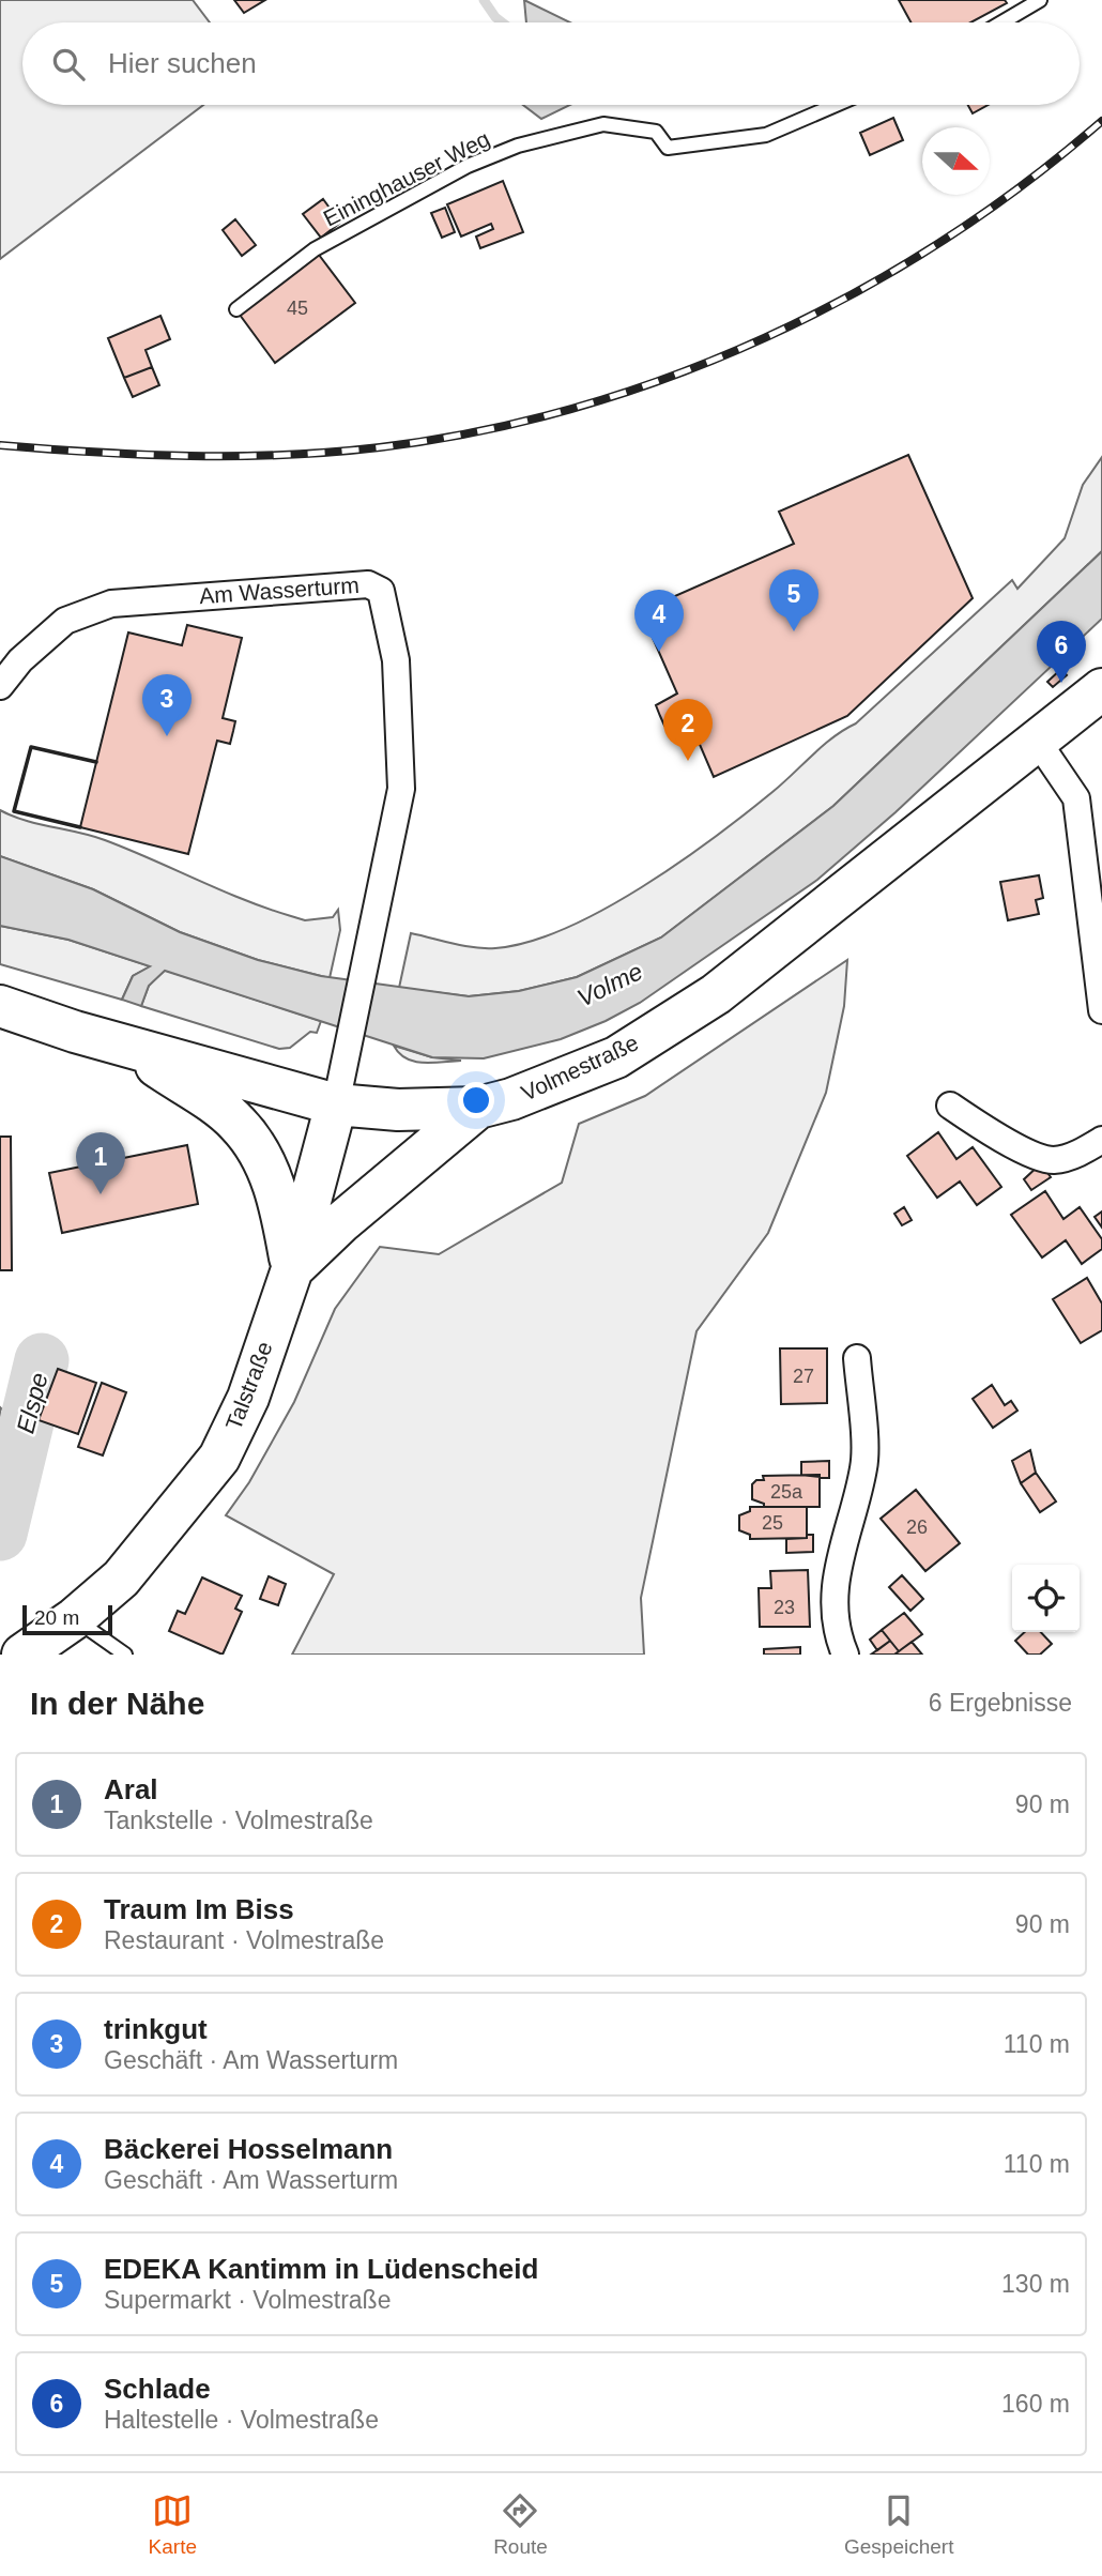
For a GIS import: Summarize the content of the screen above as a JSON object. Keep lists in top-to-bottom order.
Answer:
{
  "streets": {
    "main road": ["Volmestraße", "Talstraße"],
    "street": ["Am Wasserturm"],
    "lane": ["Eininghauser Weg"]
  },
  "crossings": [
    ["Am Wasserturm", "Volmestraße"],
    ["Am Wasserturm", "Talstraße"],
    ["Volmestraße", "Talstraße"]
  ],
  "water": ["Volme", "Elspe"],
  "house_numbers": [
    "45",
    "27",
    "25a",
    "25",
    "26",
    "23"
  ],
  "scale_bar": "20 m",
  "north": "right",
  "page": {
    "search": "Hier suchen",
    "pins": [
      "5",
      "4",
      "6",
      "3",
      "2",
      "1"
    ],
    "scale": "20 m",
    "heading": ["In der Nähe", "6 Ergebnisse"],
    "list": [
      {
        "mark": "1",
        "name": "Aral",
        "note": "Tankstelle · Volmestraße",
        "value": "90 m"
      },
      {
        "mark": "2",
        "name": "Traum Im Biss",
        "note": "Restaurant · Volmestraße",
        "value": "90 m"
      },
      {
        "mark": "3",
        "name": "trinkgut",
        "note": "Geschäft · Am Wasserturm",
        "value": "110 m"
      },
      {
        "mark": "4",
        "name": "Bäckerei Hosselmann",
        "note": "Geschäft · Am Wasserturm",
        "value": "110 m"
      },
      {
        "mark": "5",
        "name": "EDEKA Kantimm in Lüdenscheid",
        "note": "Supermarkt · Volmestraße",
        "value": "130 m"
      },
      {
        "mark": "6",
        "name": "Schlade",
        "note": "Haltestelle · Volmestraße",
        "value": "160 m"
      }
    ],
    "nav": ["Karte", "Route", "Gespeichert"]
  }
}
